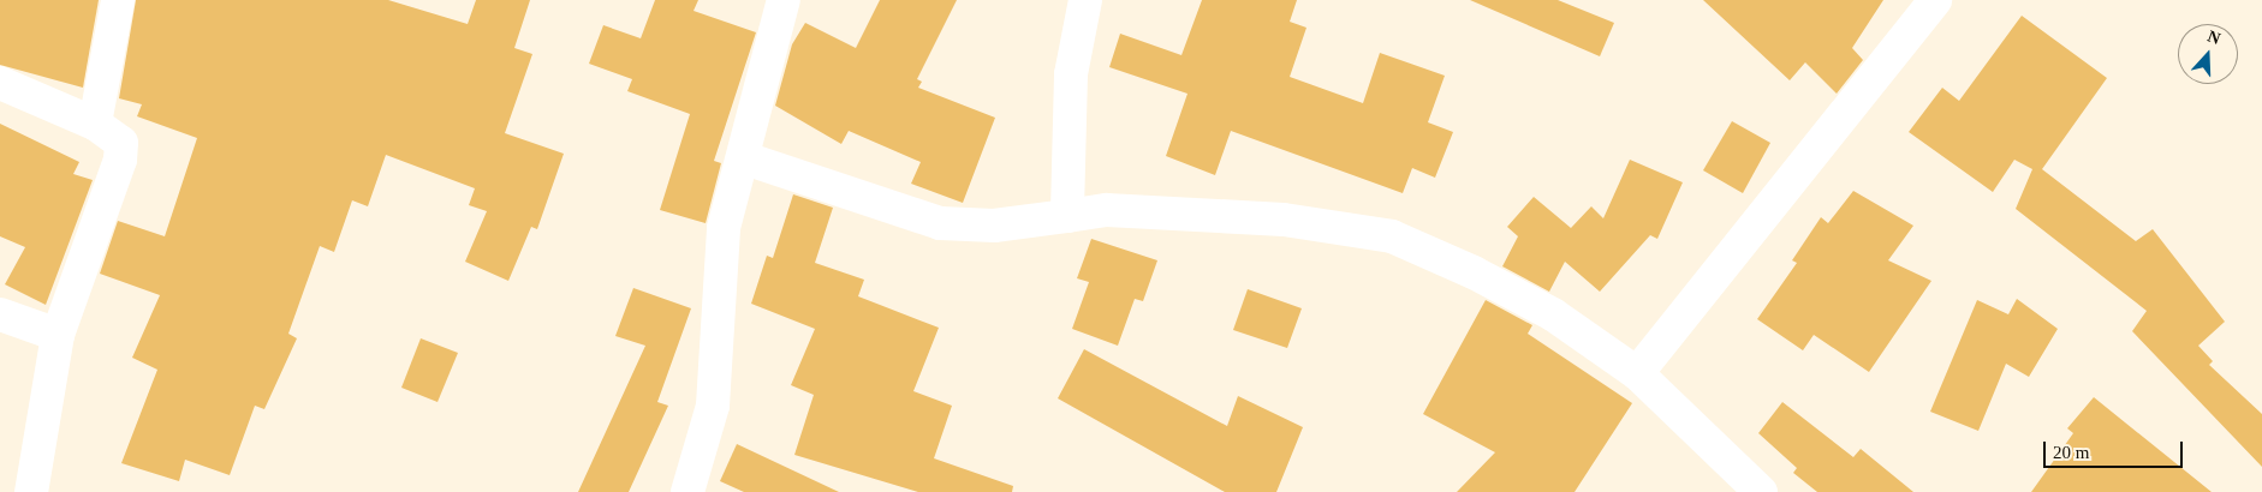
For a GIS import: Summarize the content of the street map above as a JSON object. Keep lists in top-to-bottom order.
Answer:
{
  "scale_bar": "20 m",
  "north": "top"
}
